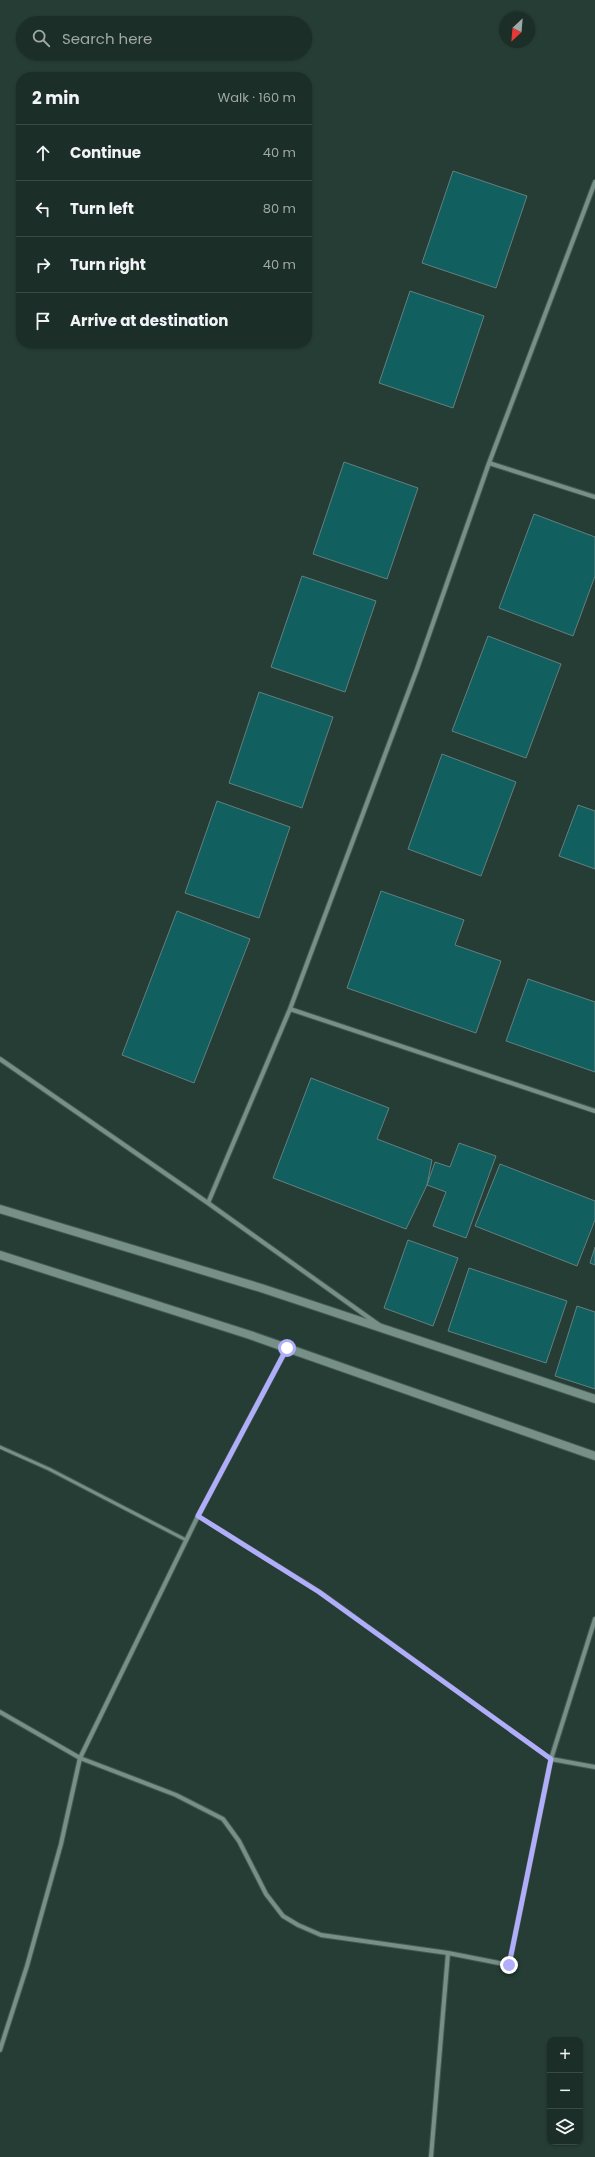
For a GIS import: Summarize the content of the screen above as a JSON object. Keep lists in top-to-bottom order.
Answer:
{
  "north": "bottom left",
  "page": {
    "search": "Search here",
    "heading": ["2 min", "Walk · 160 m"],
    "list": [
      ["Continue", "40 m"],
      ["Turn left", "80 m"],
      ["Turn right", "40 m"],
      "Arrive at destination"
    ],
    "map_buttons": ["+", "−"]
  }
}
